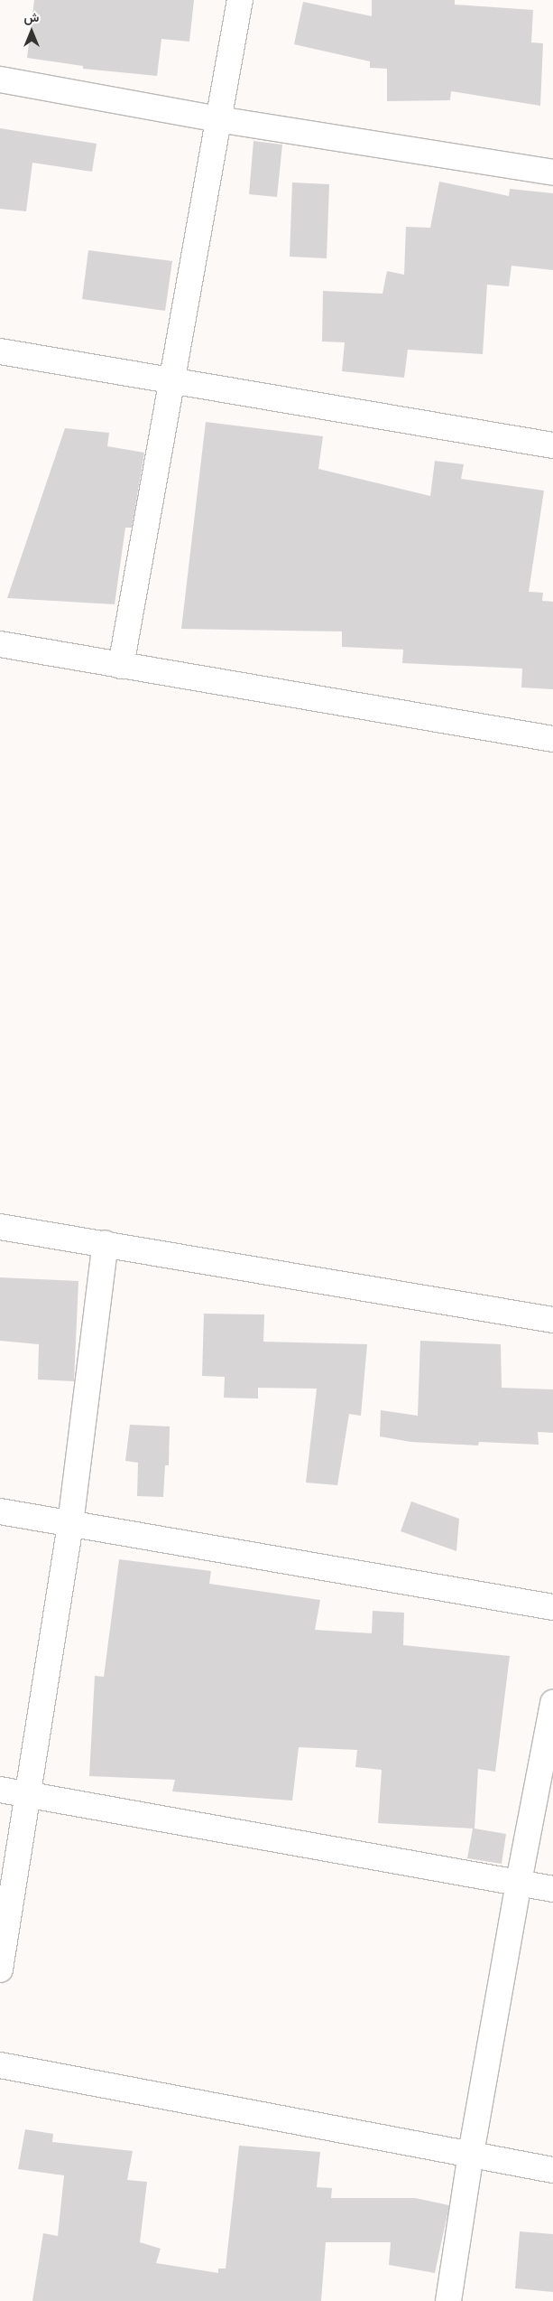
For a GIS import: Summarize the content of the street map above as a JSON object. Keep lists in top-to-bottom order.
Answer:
{
  "north": "top"
}
